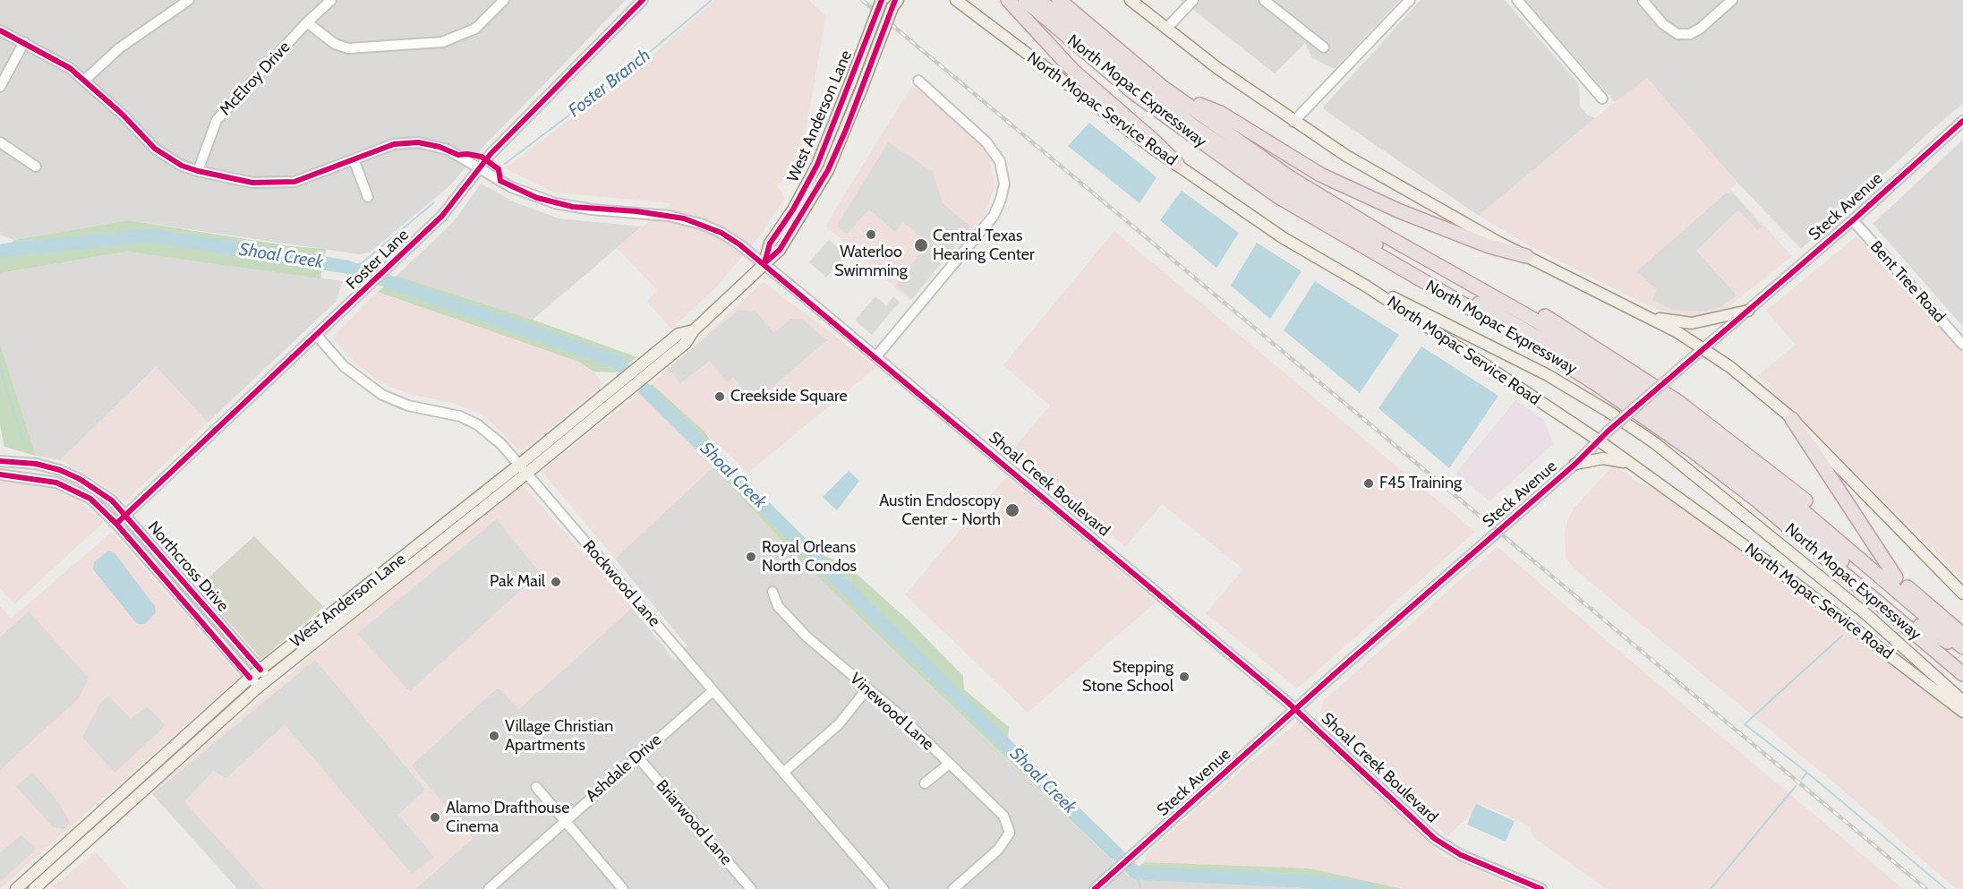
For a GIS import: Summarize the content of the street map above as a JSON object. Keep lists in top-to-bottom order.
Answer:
{
  "streets": {
    "highway": ["North Mopac Expressway"],
    "main road": ["North Mopac Service Road", "West Anderson Lane"],
    "street": [
      "McElroy Drive",
      "Steck Avenue",
      "Foster Lane",
      "Bent Tree Road",
      "Shoal Creek Boulevard",
      "Northcross Drive",
      "Rockwood Lane",
      "Vinewood Lane",
      "Ashdale Drive",
      "Briarwood Lane"
    ]
  },
  "crossings": [
    ["McElroy Drive", "Shoal Creek Boulevard"],
    ["North Mopac Service Road", "Steck Avenue"],
    ["West Anderson Lane", "Shoal Creek Boulevard"],
    ["West Anderson Lane", "Northcross Drive"],
    ["West Anderson Lane", "Rockwood Lane"],
    ["Steck Avenue", "Bent Tree Road"],
    ["Steck Avenue", "Shoal Creek Boulevard"],
    ["Foster Lane", "Shoal Creek Boulevard"],
    ["Foster Lane", "Northcross Drive"],
    ["Foster Lane", "Rockwood Lane"],
    ["Rockwood Lane", "Ashdale Drive"],
    ["Ashdale Drive", "Briarwood Lane"]
  ],
  "water": ["Foster Branch", "Shoal Creek"],
  "places": [
    "Waterloo Swimming",
    "Central Texas Hearing Center",
    "Creekside Square",
    "F45 Training",
    "Austin Endoscopy Center - North",
    "Royal Orleans North Condos",
    "Pak Mail",
    "Stepping Stone School",
    "Village Christian Apartments",
    "Alamo Drafthouse Cinema"
  ]
}
